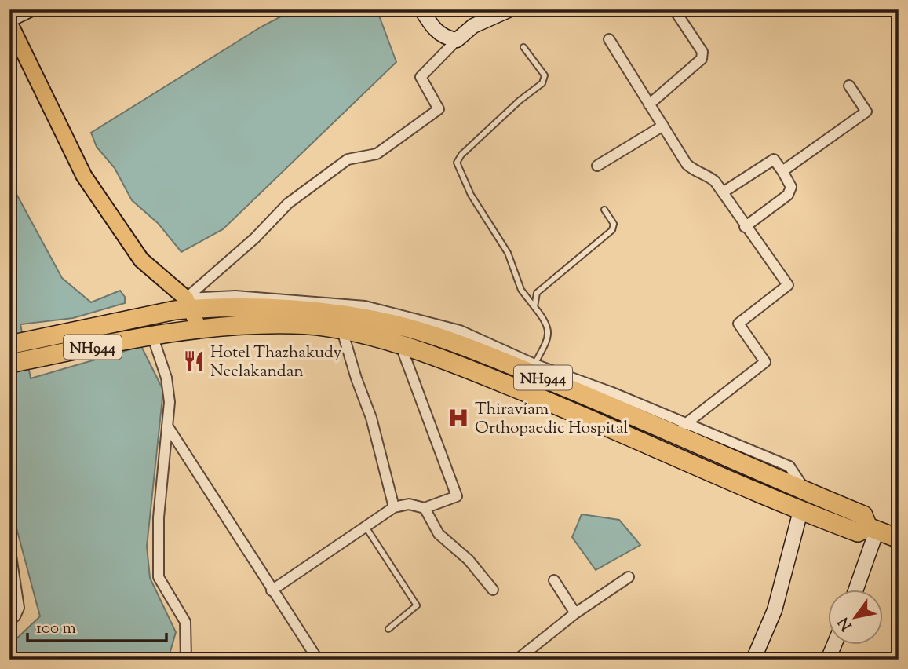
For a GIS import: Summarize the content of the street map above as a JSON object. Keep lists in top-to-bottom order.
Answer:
{
  "streets": {
    "highway": ["NH944"]
  },
  "places": {
    "restaurant": ["Hotel Thazhakudy Neelakandan"],
    "hospital": ["Thiraviam Orthopaedic Hospital"]
  },
  "scale_bar": "100 m",
  "north": "bottom left"
}
